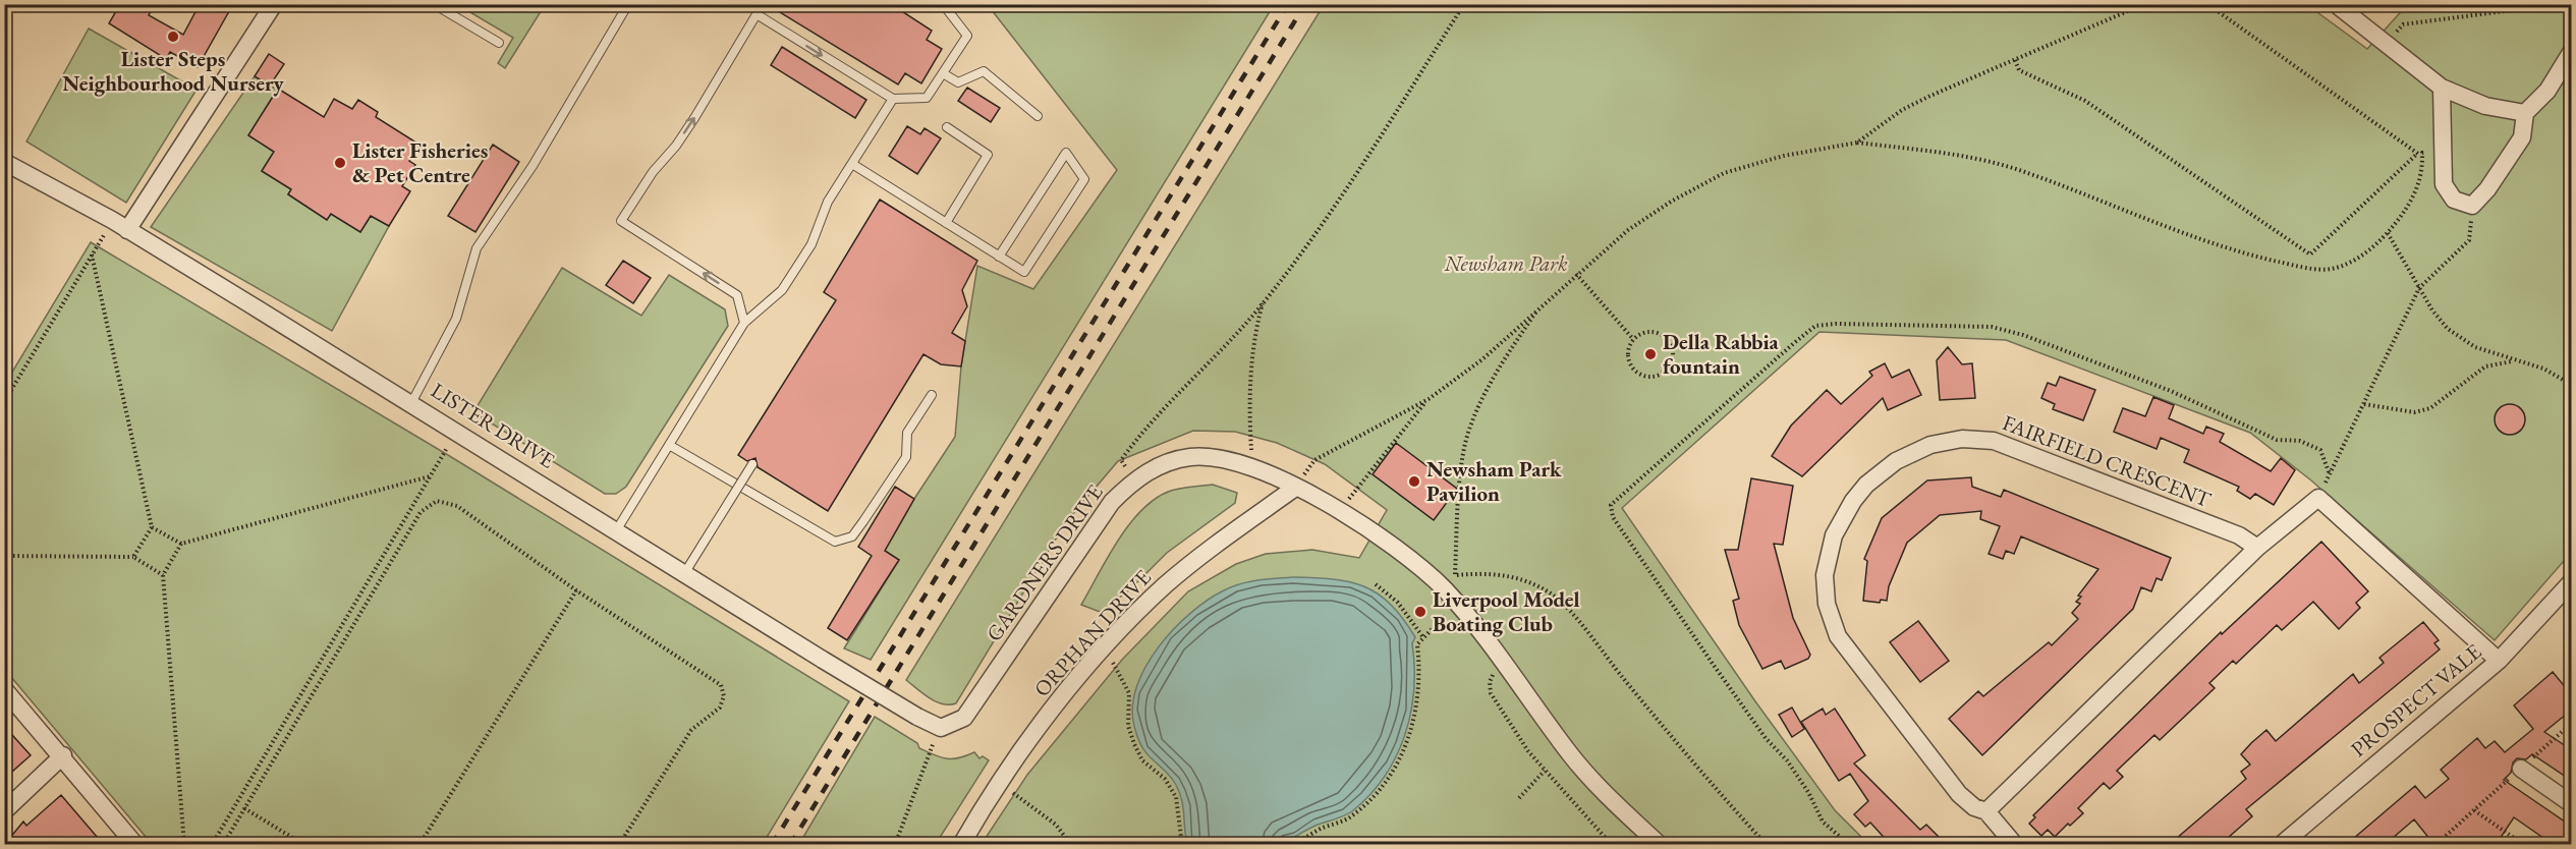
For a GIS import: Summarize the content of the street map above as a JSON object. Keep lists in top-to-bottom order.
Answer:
{
  "streets": {
    "street": [
      "LISTER DRIVE",
      "FAIRFIELD CRESCENT",
      "GARDNERS DRIVE",
      "ORPHAN DRIVE",
      "PROSPECT VALE"
    ]
  },
  "crossings": [
    ["LISTER DRIVE", "GARDNERS DRIVE"],
    ["GARDNERS DRIVE", "ORPHAN DRIVE"]
  ],
  "parks": ["Newsham Park"],
  "places": [
    "Lister Steps Neighbourhood Nursery",
    "Lister Fisheries & Pet Centre",
    "Della Rabbia fountain",
    "Newsham Park Pavilion",
    "Liverpool Model Boating Club"
  ]
}
